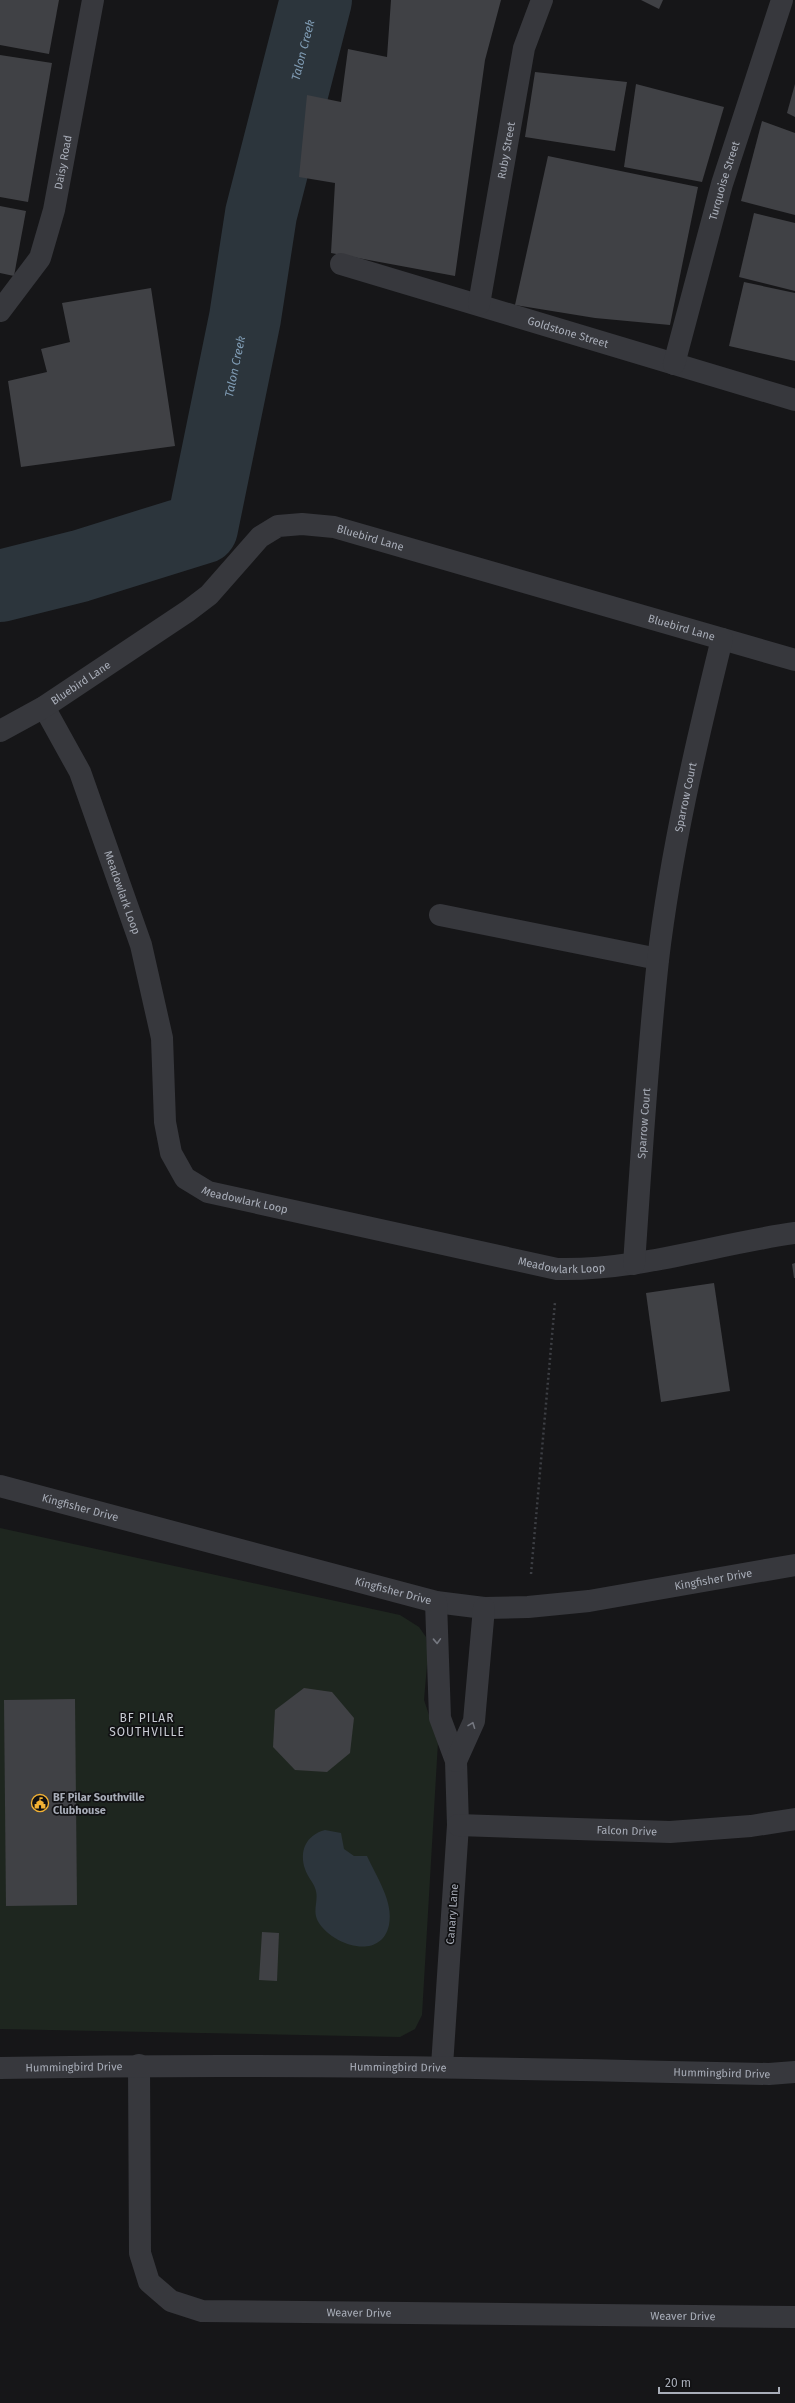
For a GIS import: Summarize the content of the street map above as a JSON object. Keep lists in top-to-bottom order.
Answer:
{
  "streets": {
    "street": [
      "Ruby Street",
      "Daisy Road",
      "Turquoise Street",
      "Goldstone Street",
      "Bluebird Lane",
      "Sparrow Court",
      "Meadowlark Loop",
      "Kingfisher Drive",
      "Falcon Drive",
      "Canary Lane",
      "Hummingbird Drive",
      "Weaver Drive"
    ]
  },
  "crossings": [
    ["Ruby Street", "Goldstone Street"],
    ["Turquoise Street", "Goldstone Street"],
    ["Bluebird Lane", "Sparrow Court"],
    ["Bluebird Lane", "Meadowlark Loop"],
    ["Sparrow Court", "Meadowlark Loop"],
    ["Kingfisher Drive", "Canary Lane"],
    ["Falcon Drive", "Canary Lane"],
    ["Canary Lane", "Hummingbird Drive"],
    ["Hummingbird Drive", "Weaver Drive"]
  ],
  "districts": ["BF PILAR SOUTHVILLE"],
  "water": ["Talon Creek"],
  "places": {
    "public building": ["BF Pilar Southville Clubhouse"]
  },
  "scale_bar": "20 m"
}
